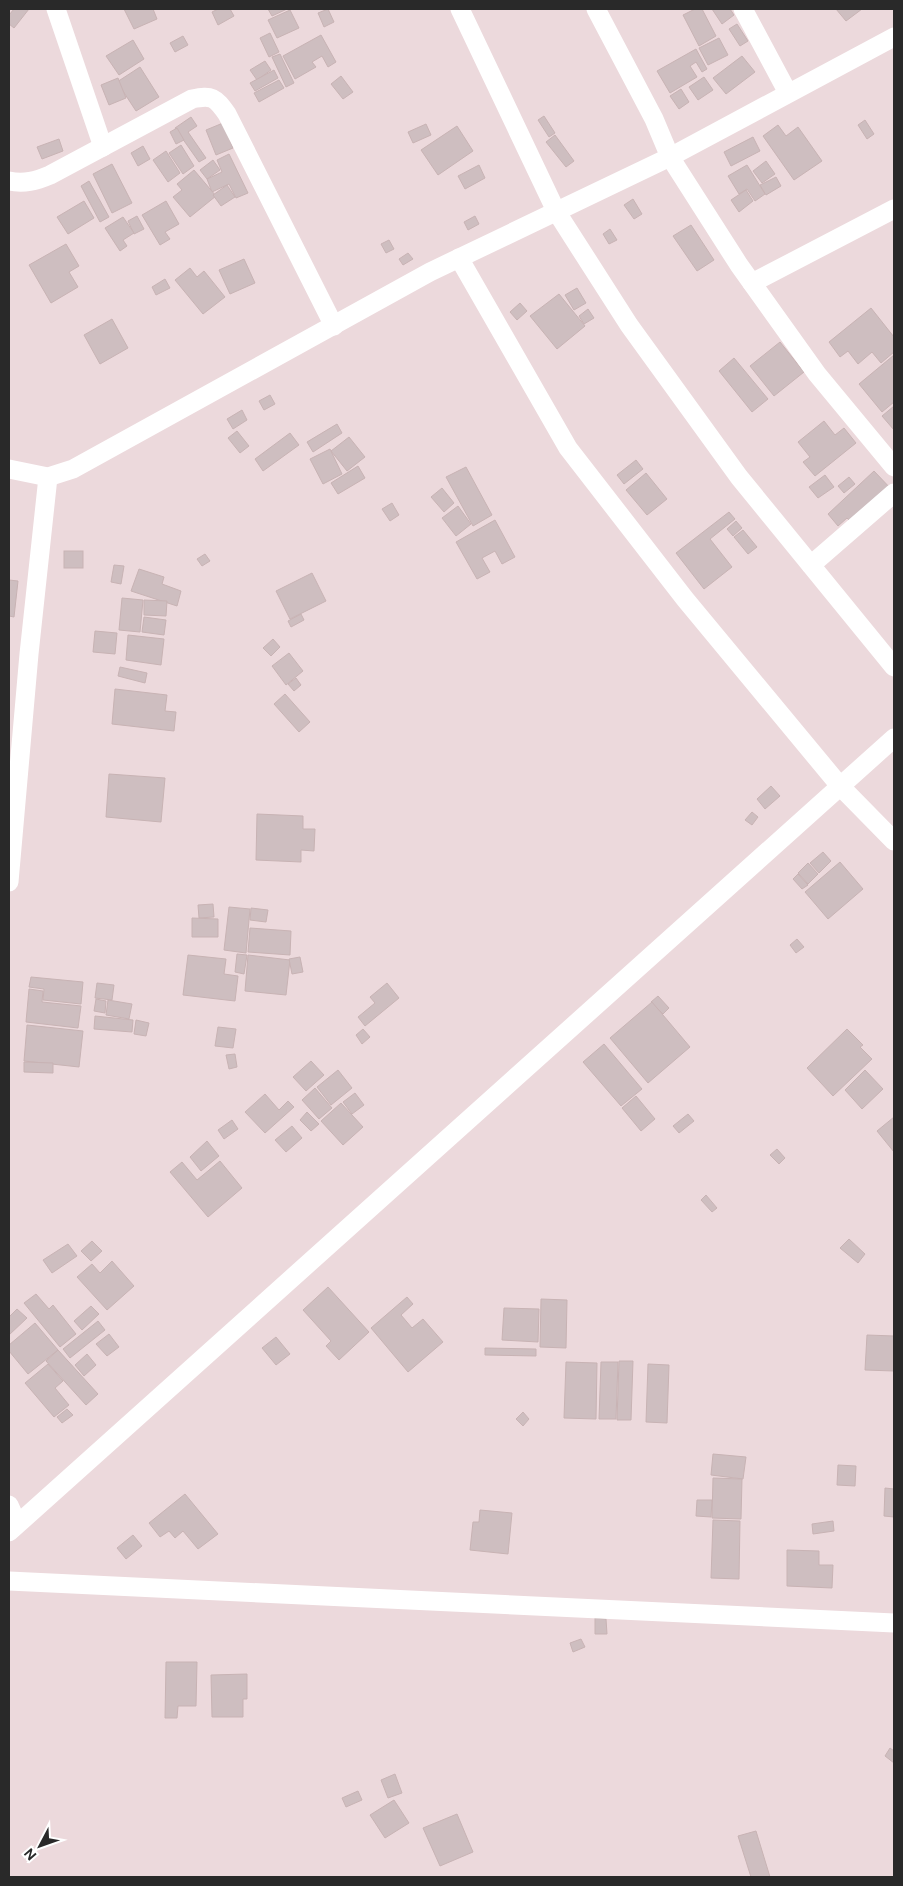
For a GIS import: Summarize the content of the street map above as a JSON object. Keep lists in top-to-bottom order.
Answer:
{
  "north": "bottom left"
}
